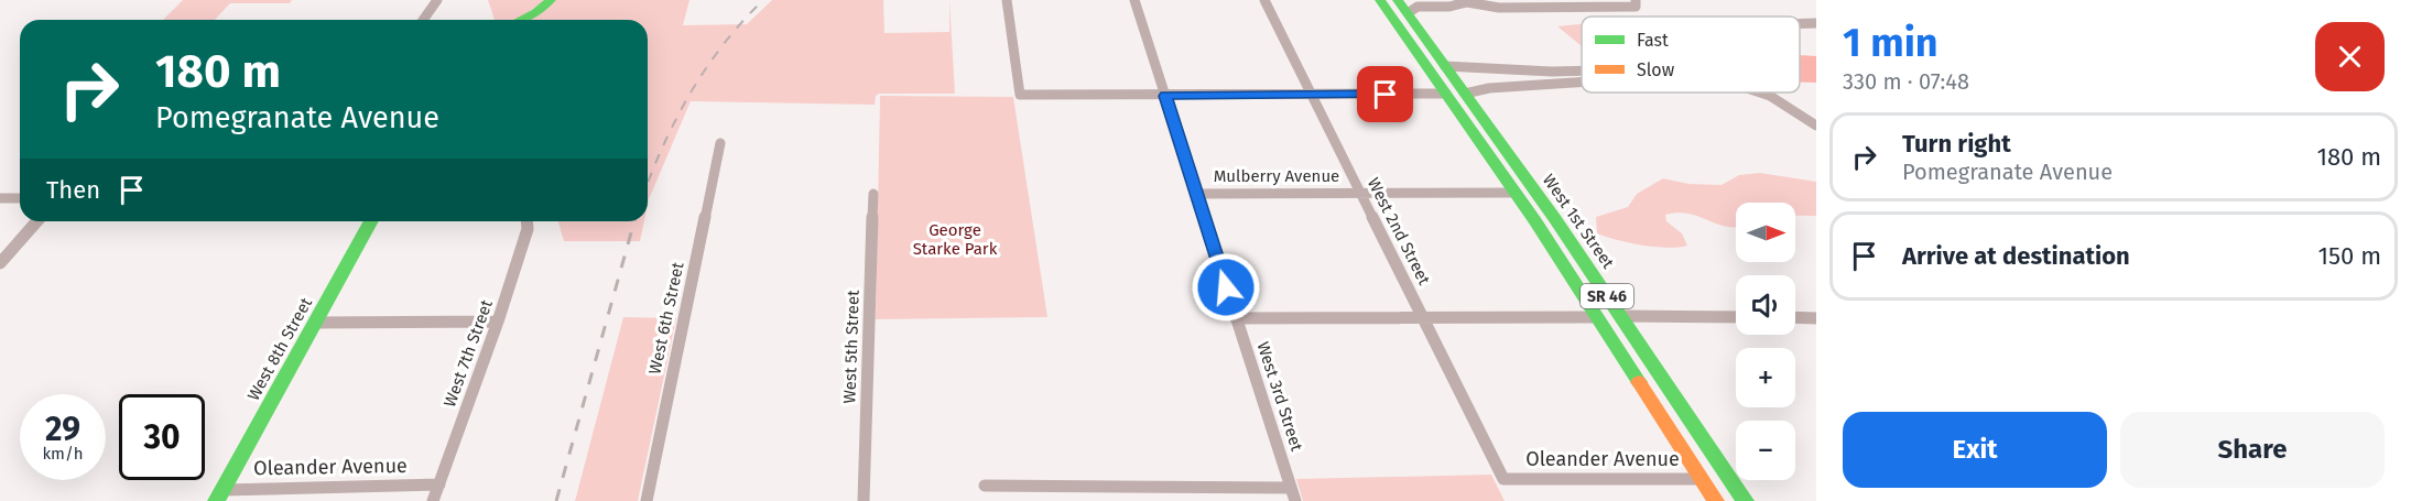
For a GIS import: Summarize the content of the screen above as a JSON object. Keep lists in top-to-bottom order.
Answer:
{
  "streets": {
    "main road": ["West 1st Street", "SR 46", "West 8th Street"],
    "street": [
      "Mulberry Avenue",
      "West 2nd Street",
      "West 6th Street",
      "West 5th Street",
      "West 7th Street",
      "West 3rd Street",
      "Oleander Avenue"
    ]
  },
  "crossings": [
    ["Mulberry Avenue", "West 2nd Street"],
    ["Mulberry Avenue", "SR 46"],
    ["Mulberry Avenue", "West 3rd Street"],
    ["West 2nd Street", "Oleander Avenue"],
    ["SR 46", "Oleander Avenue"],
    ["West 8th Street", "Oleander Avenue"],
    ["West 7th Street", "Oleander Avenue"]
  ],
  "parks": ["George Starke Park"],
  "legend": ["Fast", "Slow"],
  "north": "right",
  "page": {
    "heading": ["1 min", "330 m · 07:48"],
    "turn": ["180 m", "Pomegranate Avenue"],
    "list": [
      {
        "name": "Turn right",
        "note": "Pomegranate Avenue",
        "value": "180 m"
      },
      {
        "name": "Arrive at destination",
        "value": "150 m"
      }
    ],
    "then": "Then",
    "map_buttons": ["+", "−"],
    "speed": "29 km/h",
    "limit": "30",
    "buttons": ["Exit", "Share"]
  }
}
